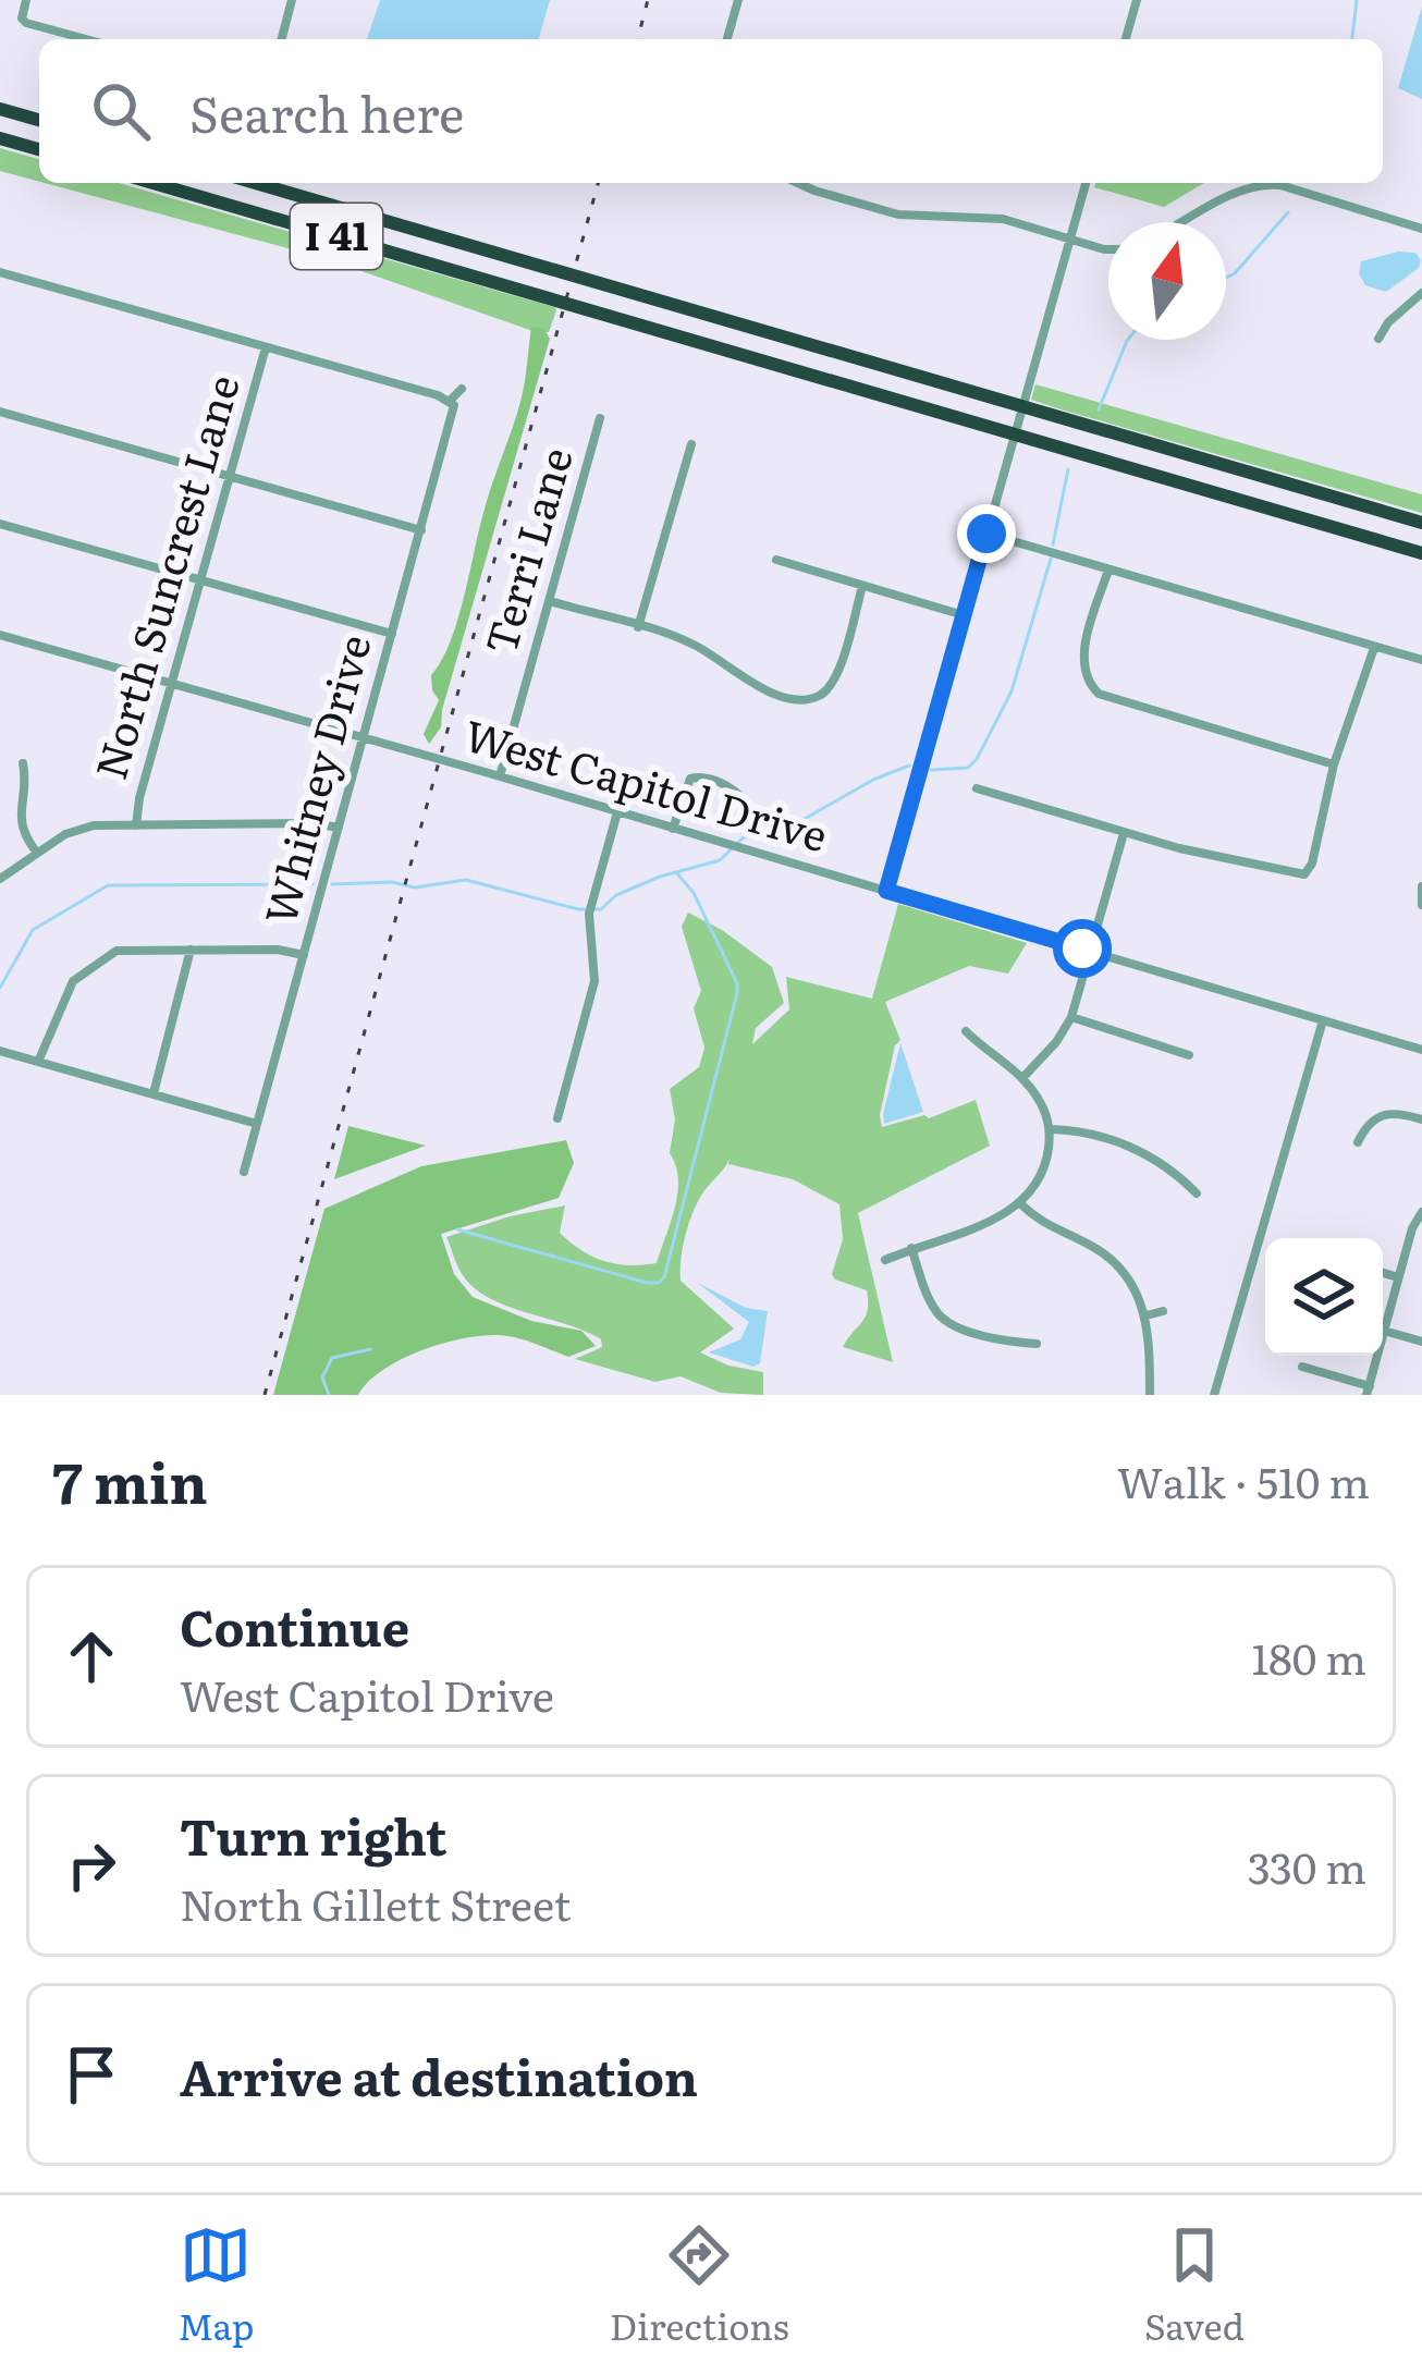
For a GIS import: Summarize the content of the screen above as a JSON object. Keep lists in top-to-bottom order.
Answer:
{
  "streets": {
    "highway": ["I 41"],
    "street": [
      "Terri Lane",
      "North Suncrest Lane",
      "Whitney Drive",
      "West Capitol Drive"
    ]
  },
  "crossings": [
    ["Terri Lane", "West Capitol Drive"],
    ["North Suncrest Lane", "West Capitol Drive"],
    ["Whitney Drive", "West Capitol Drive"]
  ],
  "north": "top",
  "page": {
    "search": "Search here",
    "heading": ["7 min", "Walk · 510 m"],
    "list": [
      ["Continue", "West Capitol Drive", "180 m"],
      ["Turn right", "North Gillett Street", "330 m"],
      "Arrive at destination"
    ],
    "nav": ["Map", "Directions", "Saved"]
  }
}
